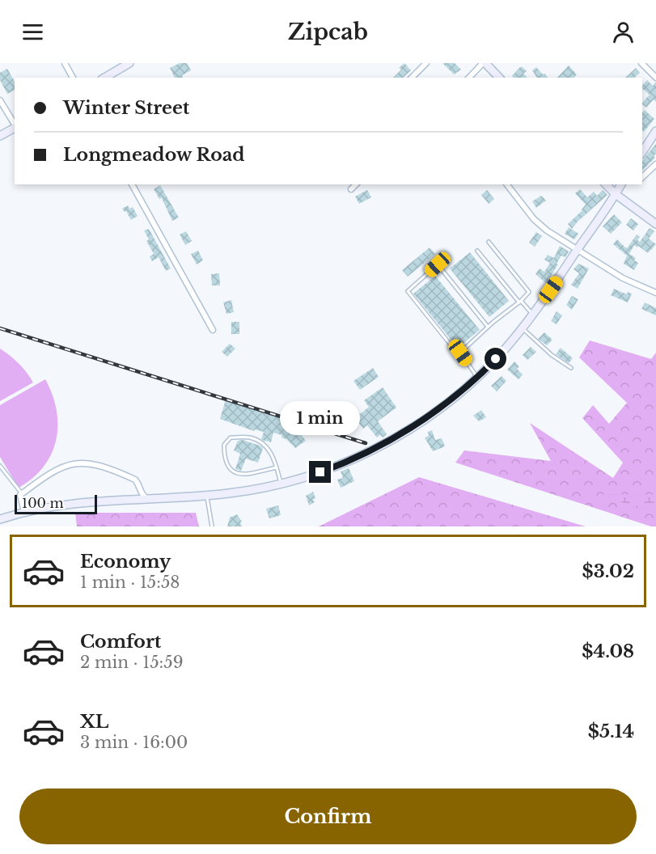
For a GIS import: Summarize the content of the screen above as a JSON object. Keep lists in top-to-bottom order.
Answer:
{
  "scale_bar": "100 m",
  "page": {
    "header": "Zipcab",
    "banner": ["Winter Street", "Longmeadow Road"],
    "bubble": "1 min",
    "scale": "100 m",
    "list": [
      {
        "name": "Economy",
        "note": "1 min · 15:58",
        "value": "$3.02"
      },
      {
        "name": "Comfort",
        "note": "2 min · 15:59",
        "value": "$4.08"
      },
      {
        "name": "XL",
        "note": "3 min · 16:00",
        "value": "$5.14"
      }
    ],
    "buttons": "Confirm"
  }
}
